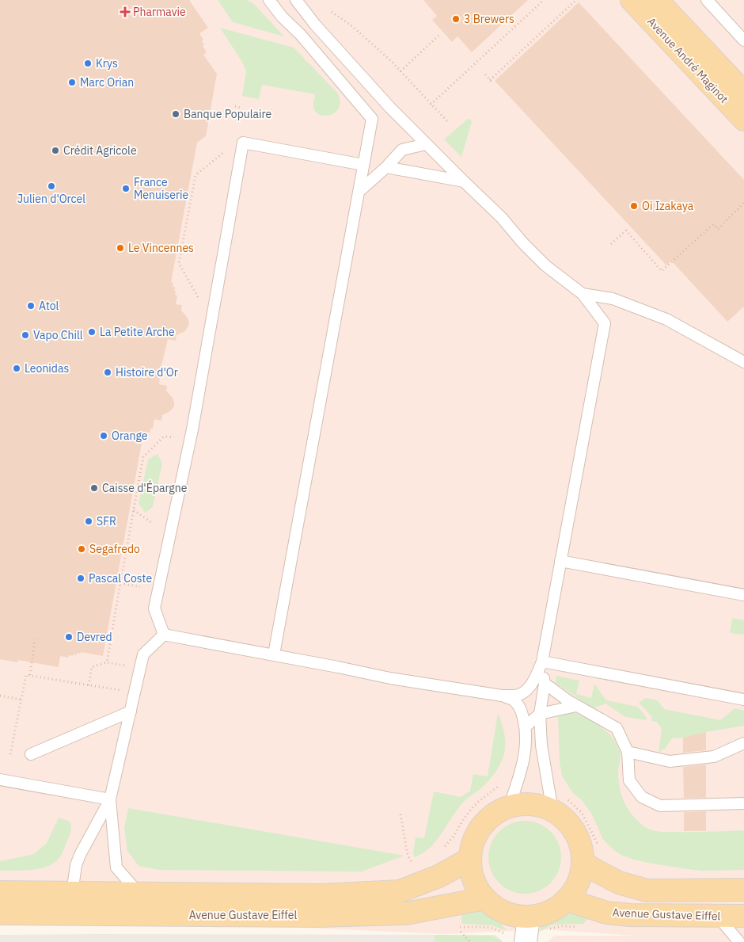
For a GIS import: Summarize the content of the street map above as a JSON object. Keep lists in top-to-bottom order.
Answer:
{
  "streets": {
    "main road": ["Avenue André Maginot", "Avenue Gustave Eiffel"]
  },
  "places": {
    "health": ["Pharmavie"],
    "other": [
      "3 Brewers",
      "Krys",
      "Marc Orian",
      "Banque Populaire",
      "Crédit Agricole",
      "Julien d'Orcel",
      "France Menuiserie",
      "Oi Izakaya",
      "Le Vincennes",
      "Atol",
      "La Petite Arche",
      "Vapo Chill",
      "Leonidas",
      "Histoire d'Or",
      "Orange",
      "Caisse d'Épargne",
      "SFR",
      "Segafredo",
      "Pascal Coste",
      "Devred"
    ]
  }
}
